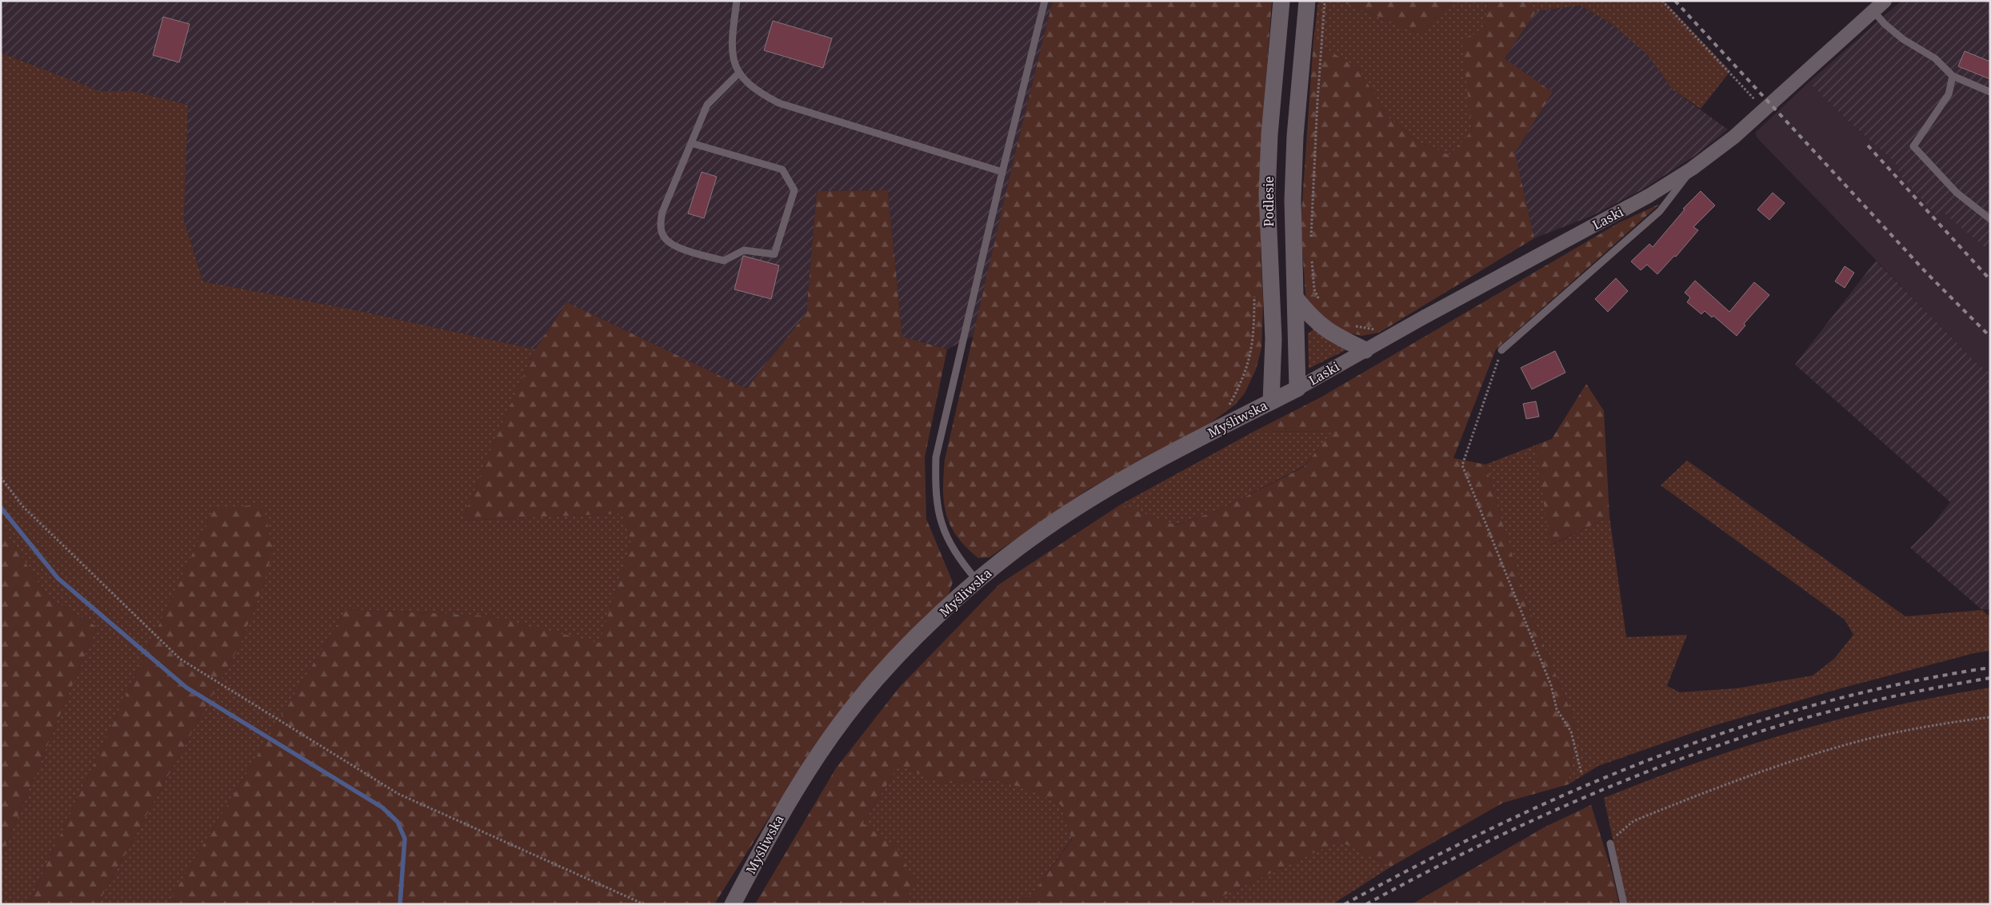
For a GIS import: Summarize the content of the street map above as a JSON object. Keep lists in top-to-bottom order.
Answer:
{
  "streets": {
    "street": ["Podlesie", "Laski", "Myśliwska"]
  },
  "crossings": [
    ["Podlesie", "Laski"],
    ["Podlesie", "Myśliwska"],
    ["Laski", "Myśliwska"]
  ]
}
